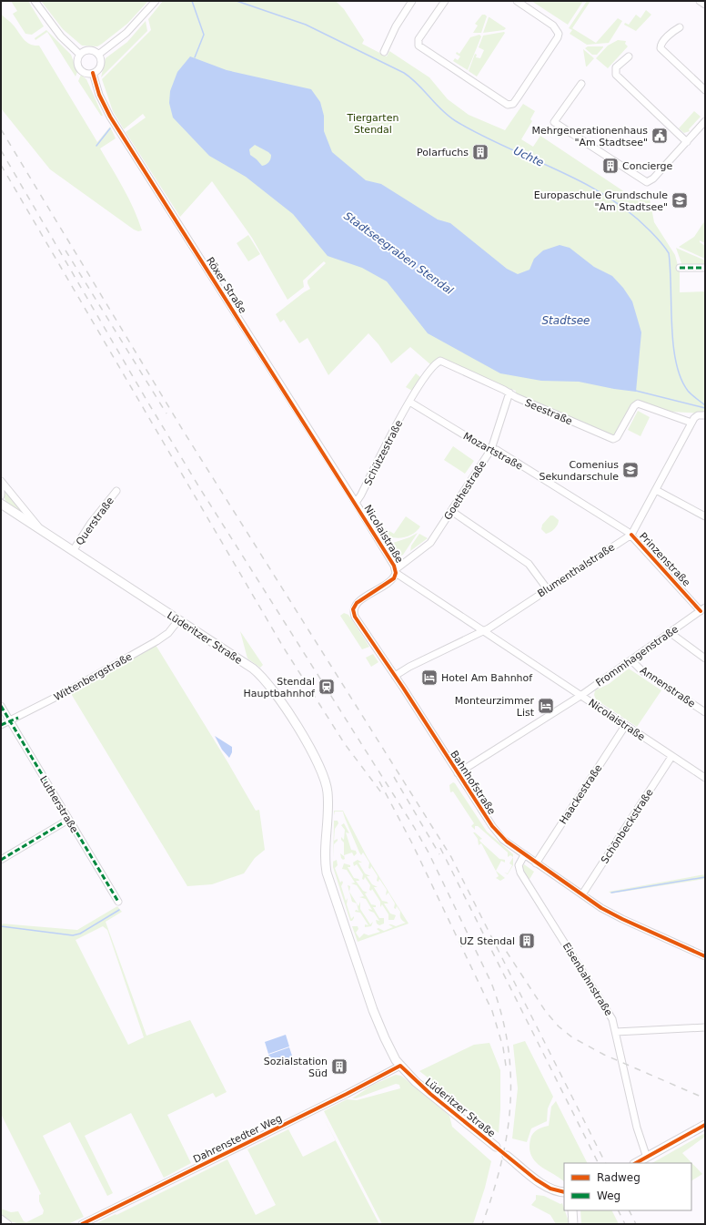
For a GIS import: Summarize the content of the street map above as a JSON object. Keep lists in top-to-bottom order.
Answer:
{
  "streets": {
    "main road": ["Lüderitzer Straße"],
    "street": [
      "Röxer Straße",
      "Seestraße",
      "Mozartstraße",
      "Schützestraße",
      "Goethestraße",
      "Querstraße",
      "Nicolaistraße",
      "Prinzenstraße",
      "Blumenthalstraße",
      "Frommhagenstraße",
      "Wittenbergstraße",
      "Annenstraße",
      "Bahnhofstraße",
      "Haackestraße",
      "Lutherstraße",
      "Schönbeckstraße",
      "Eisenbahnstraße",
      "Dahrenstedter Weg"
    ]
  },
  "crossings": [
    ["Röxer Straße", "Schützestraße"],
    ["Röxer Straße", "Nicolaistraße"],
    ["Seestraße", "Mozartstraße"],
    ["Seestraße", "Schützestraße"],
    ["Seestraße", "Goethestraße"],
    ["Seestraße", "Blumenthalstraße"],
    ["Mozartstraße", "Schützestraße"],
    ["Mozartstraße", "Goethestraße"],
    ["Mozartstraße", "Prinzenstraße"],
    ["Mozartstraße", "Blumenthalstraße"],
    ["Schützestraße", "Nicolaistraße"],
    ["Goethestraße", "Nicolaistraße"],
    ["Goethestraße", "Bahnhofstraße"],
    ["Querstraße", "Lüderitzer Straße"],
    ["Nicolaistraße", "Blumenthalstraße"],
    ["Nicolaistraße", "Frommhagenstraße"],
    ["Nicolaistraße", "Haackestraße"],
    ["Nicolaistraße", "Schönbeckstraße"],
    ["Prinzenstraße", "Blumenthalstraße"],
    ["Prinzenstraße", "Frommhagenstraße"],
    ["Blumenthalstraße", "Bahnhofstraße"],
    ["Lüderitzer Straße", "Wittenbergstraße"],
    ["Lüderitzer Straße", "Dahrenstedter Weg"],
    ["Frommhagenstraße", "Annenstraße"],
    ["Frommhagenstraße", "Bahnhofstraße"],
    ["Wittenbergstraße", "Lutherstraße"],
    ["Bahnhofstraße", "Haackestraße"],
    ["Bahnhofstraße", "Schönbeckstraße"],
    ["Bahnhofstraße", "Eisenbahnstraße"]
  ],
  "water": ["Uchte", "Stadtseegraben Stendal", "Stadtsee"],
  "parks": ["Tiergarten Stendal"],
  "places": {
    "public building": ["Mehrgenerationenhaus \"Am Stadtsee\""],
    "building": [
      "Polarfuchs",
      "Concierge",
      "UZ Stendal",
      "Sozialstation Süd"
    ],
    "school or university": ["Europaschule Grundschule \"Am Stadtsee\"", "Comenius Sekundarschule"],
    "hotel": ["Hotel Am Bahnhof", "Monteurzimmer List"],
    "station": ["Stendal Hauptbahnhof"]
  },
  "legend": ["Radweg", "Weg"]
}
